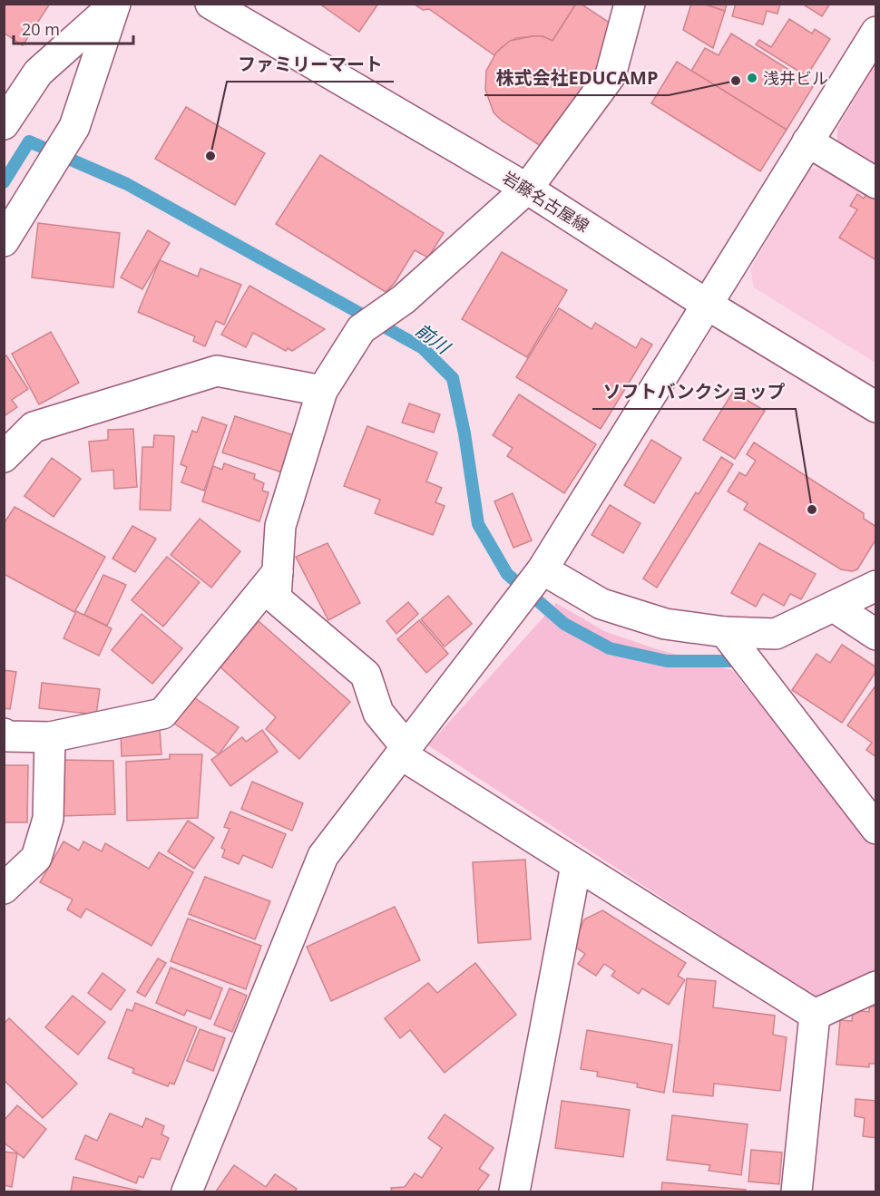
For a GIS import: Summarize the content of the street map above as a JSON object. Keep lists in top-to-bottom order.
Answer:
{
  "streets": {
    "street": ["岩藤名古屋線"]
  },
  "water": ["前川"],
  "places": [
    "浅井ビル",
    "株式会社EDUCAMP",
    "ファミリーマート",
    "ソフトバンクショップ"
  ],
  "scale_bar": "20 m"
}
